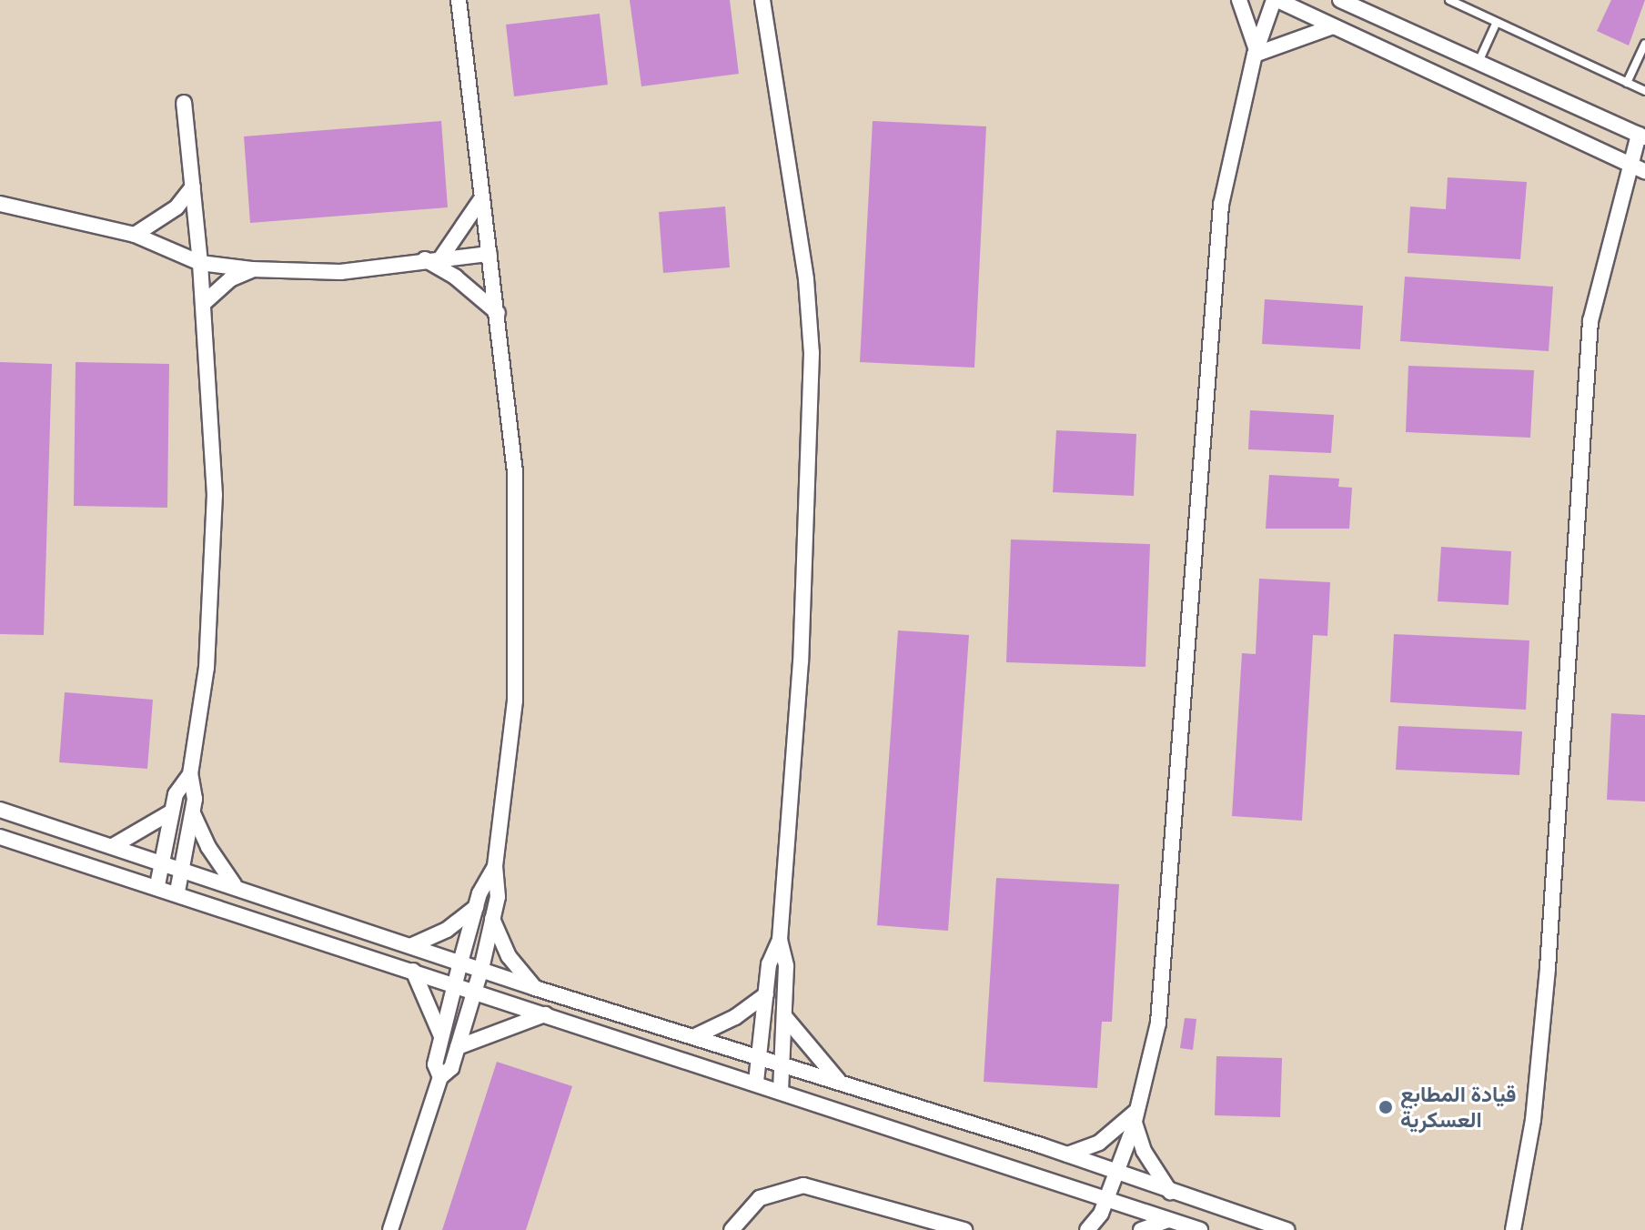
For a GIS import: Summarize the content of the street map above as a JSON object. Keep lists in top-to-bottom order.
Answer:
{
  "places": ["قيادة المطابع العسكرية"]
}
